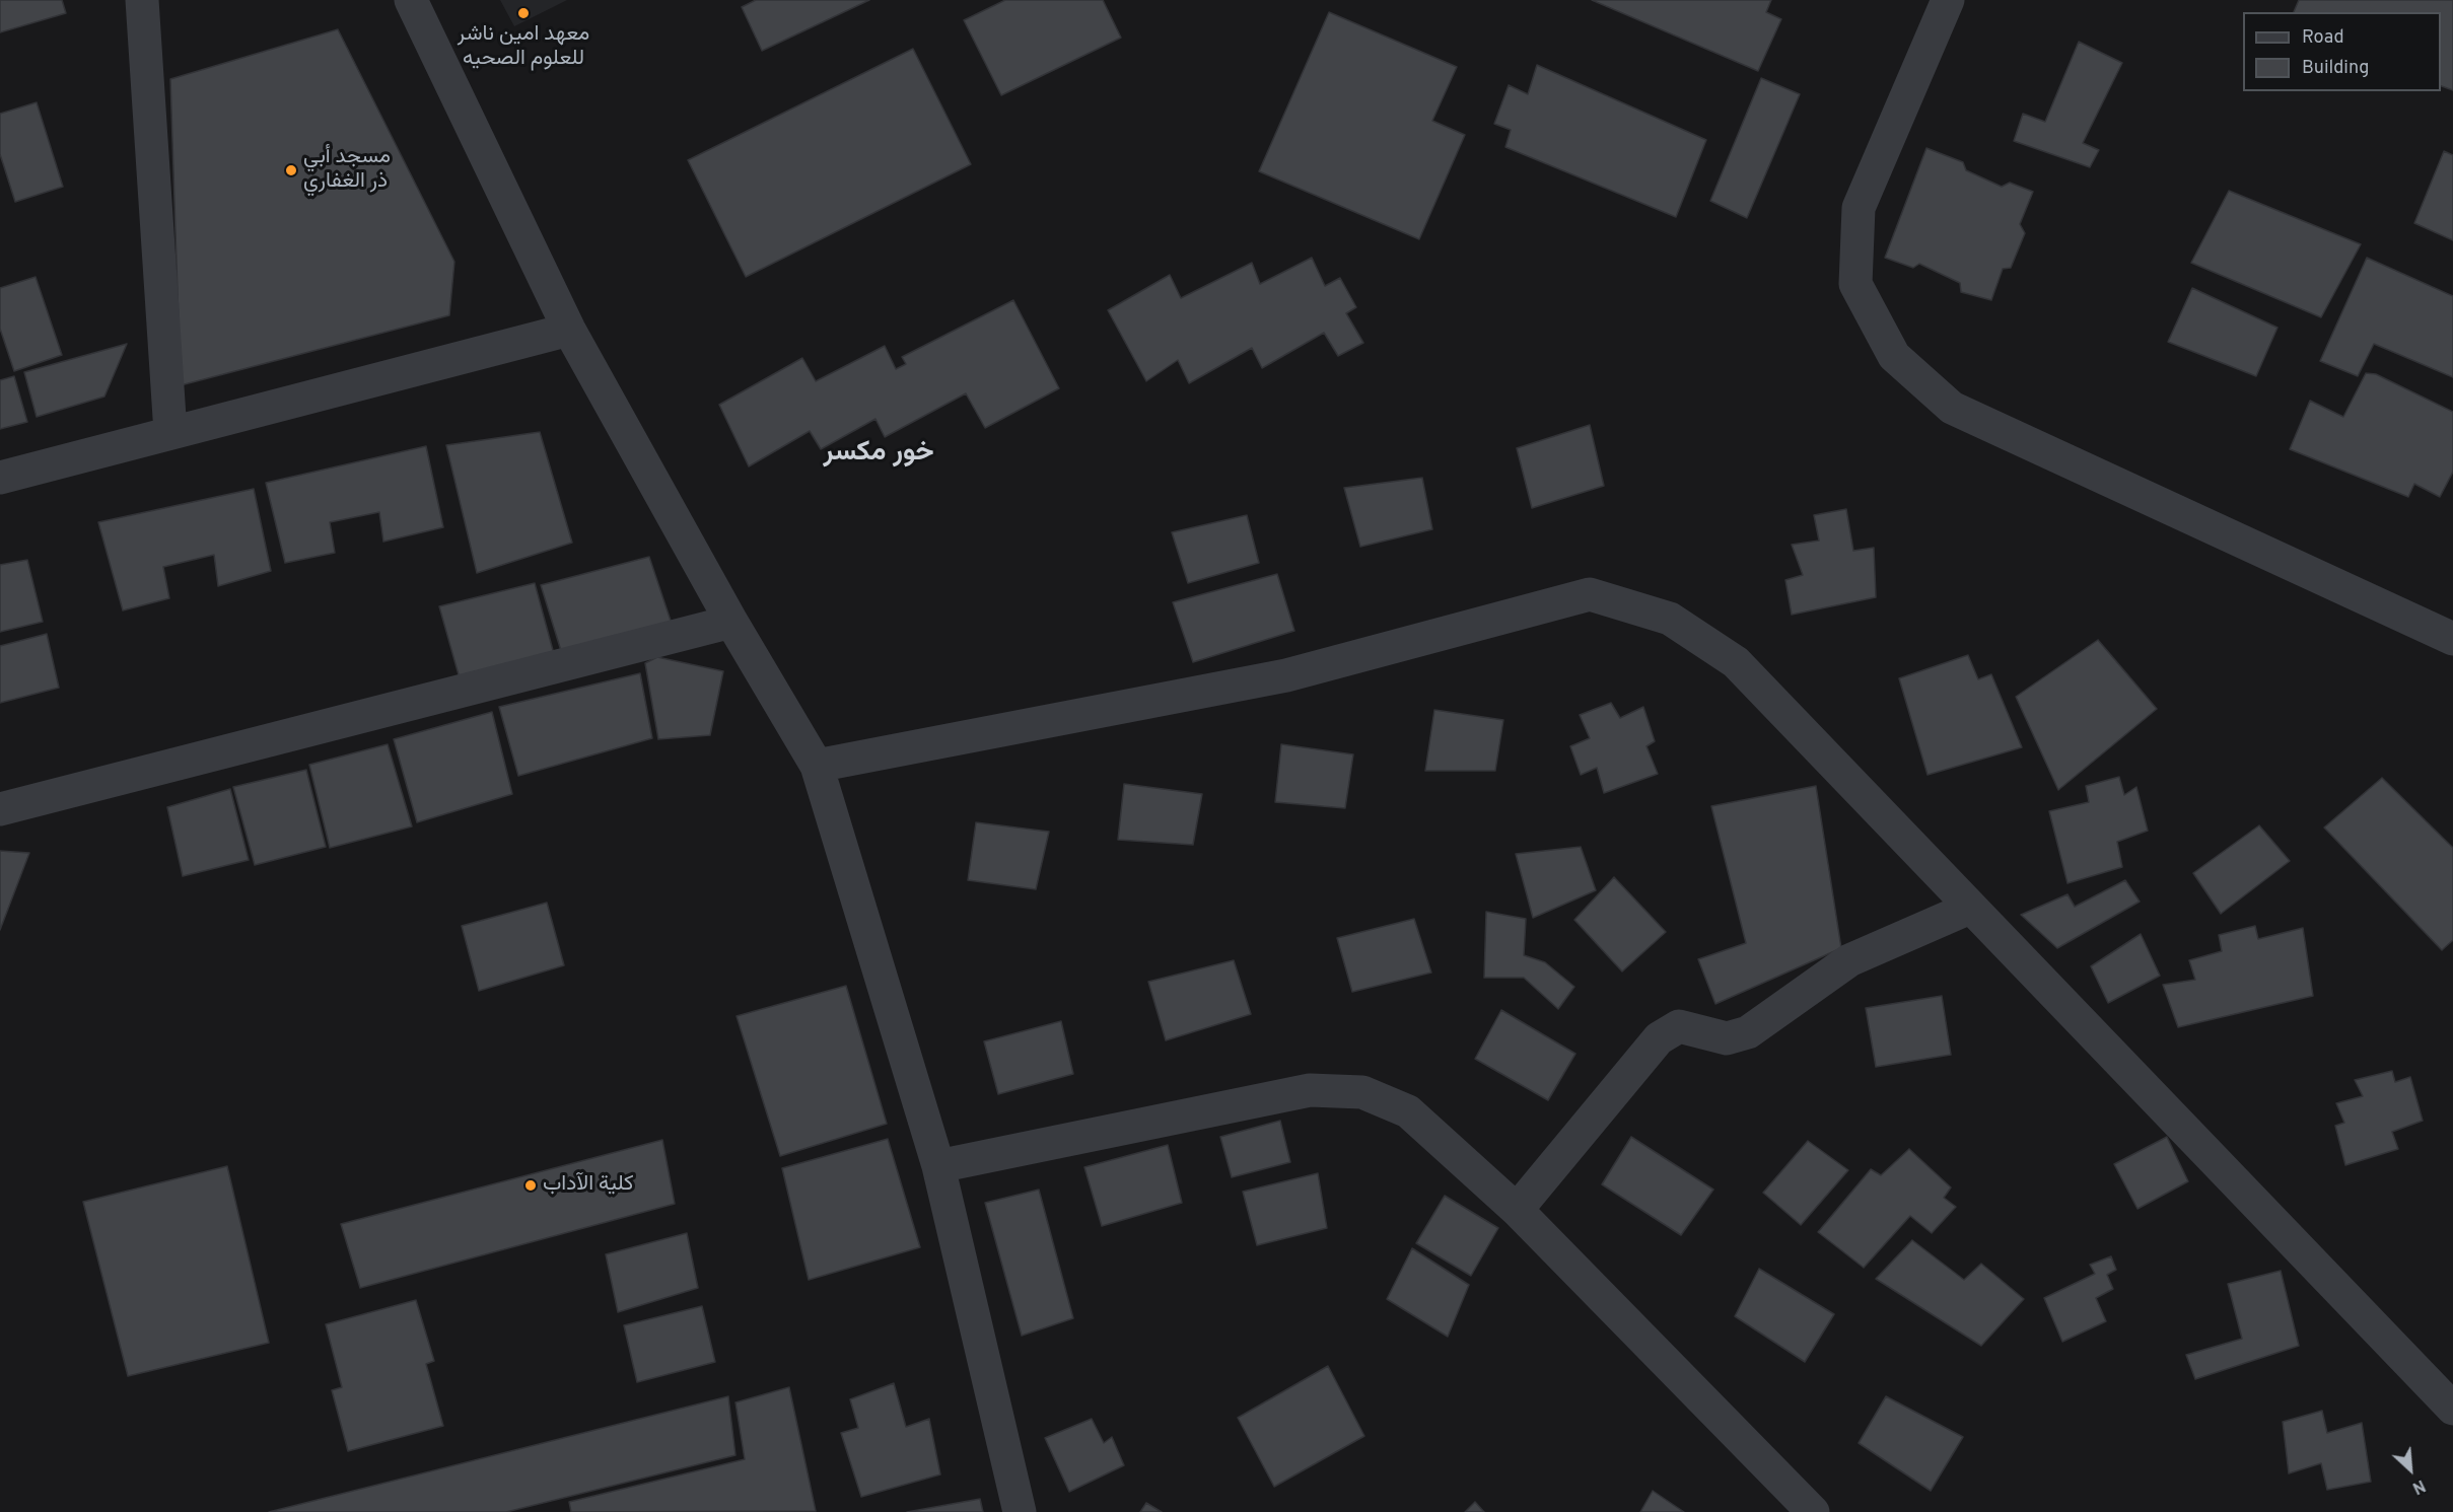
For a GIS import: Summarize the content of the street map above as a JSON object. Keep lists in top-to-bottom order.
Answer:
{
  "districts": ["خور مكسر"],
  "places": ["معهد امين ناشر للعلوم الصحيه", "مسجد أبي ذر الغفاري", "كلية الآداب"],
  "legend": ["Road", "Building"],
  "north": "bottom right"
}
